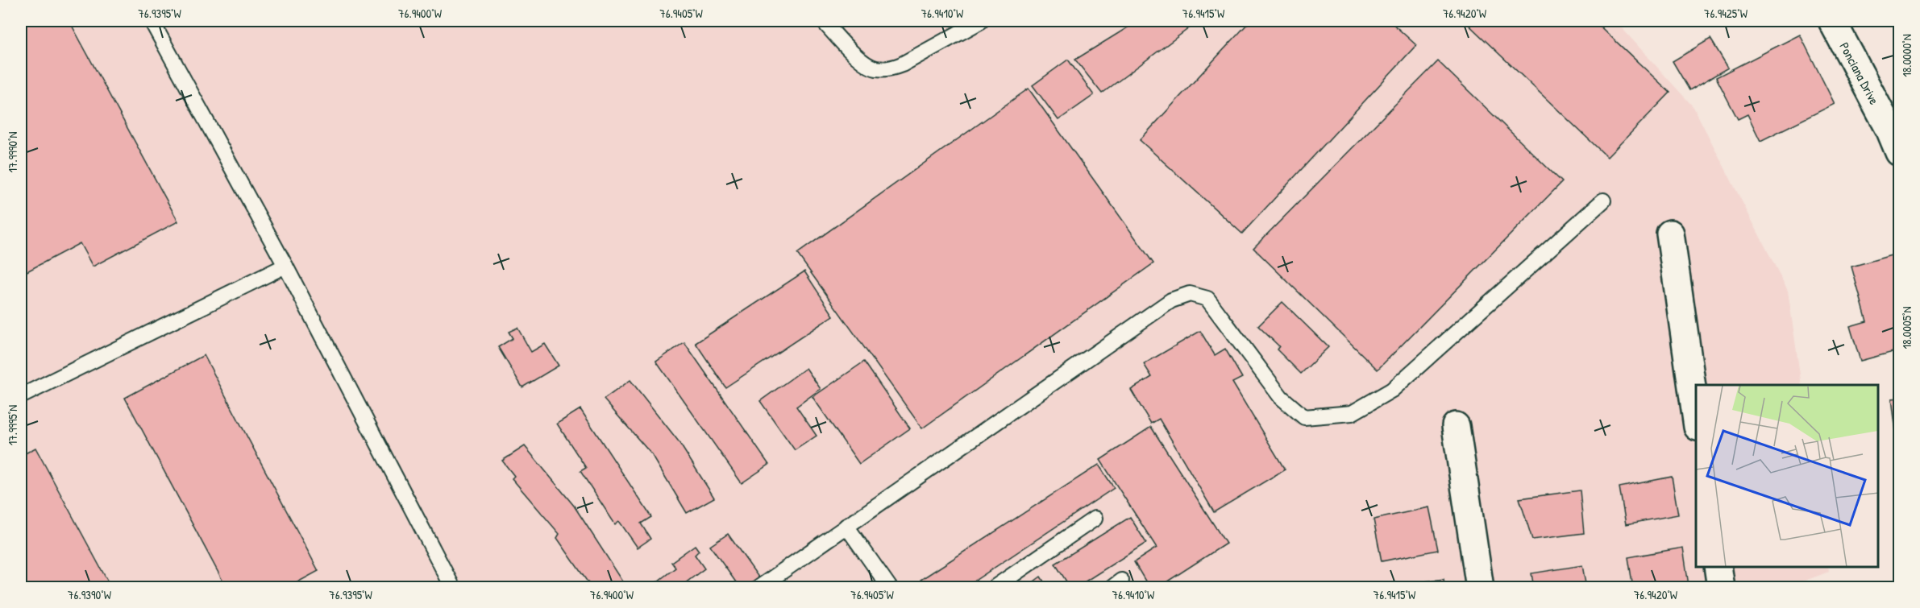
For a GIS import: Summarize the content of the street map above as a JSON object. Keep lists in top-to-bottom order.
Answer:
{
  "streets": {
    "street": ["Ponciana Drive"]
  },
  "coordinates": [
    "76.9395°W",
    "76.9400°W",
    "76.9405°W",
    "76.9410°W",
    "76.9415°W",
    "76.9420°W",
    "76.9425°W",
    "18.0000°N",
    "17.9990°N",
    "18.0005°N",
    "17.9995°N",
    "76.9390°W"
  ]
}
